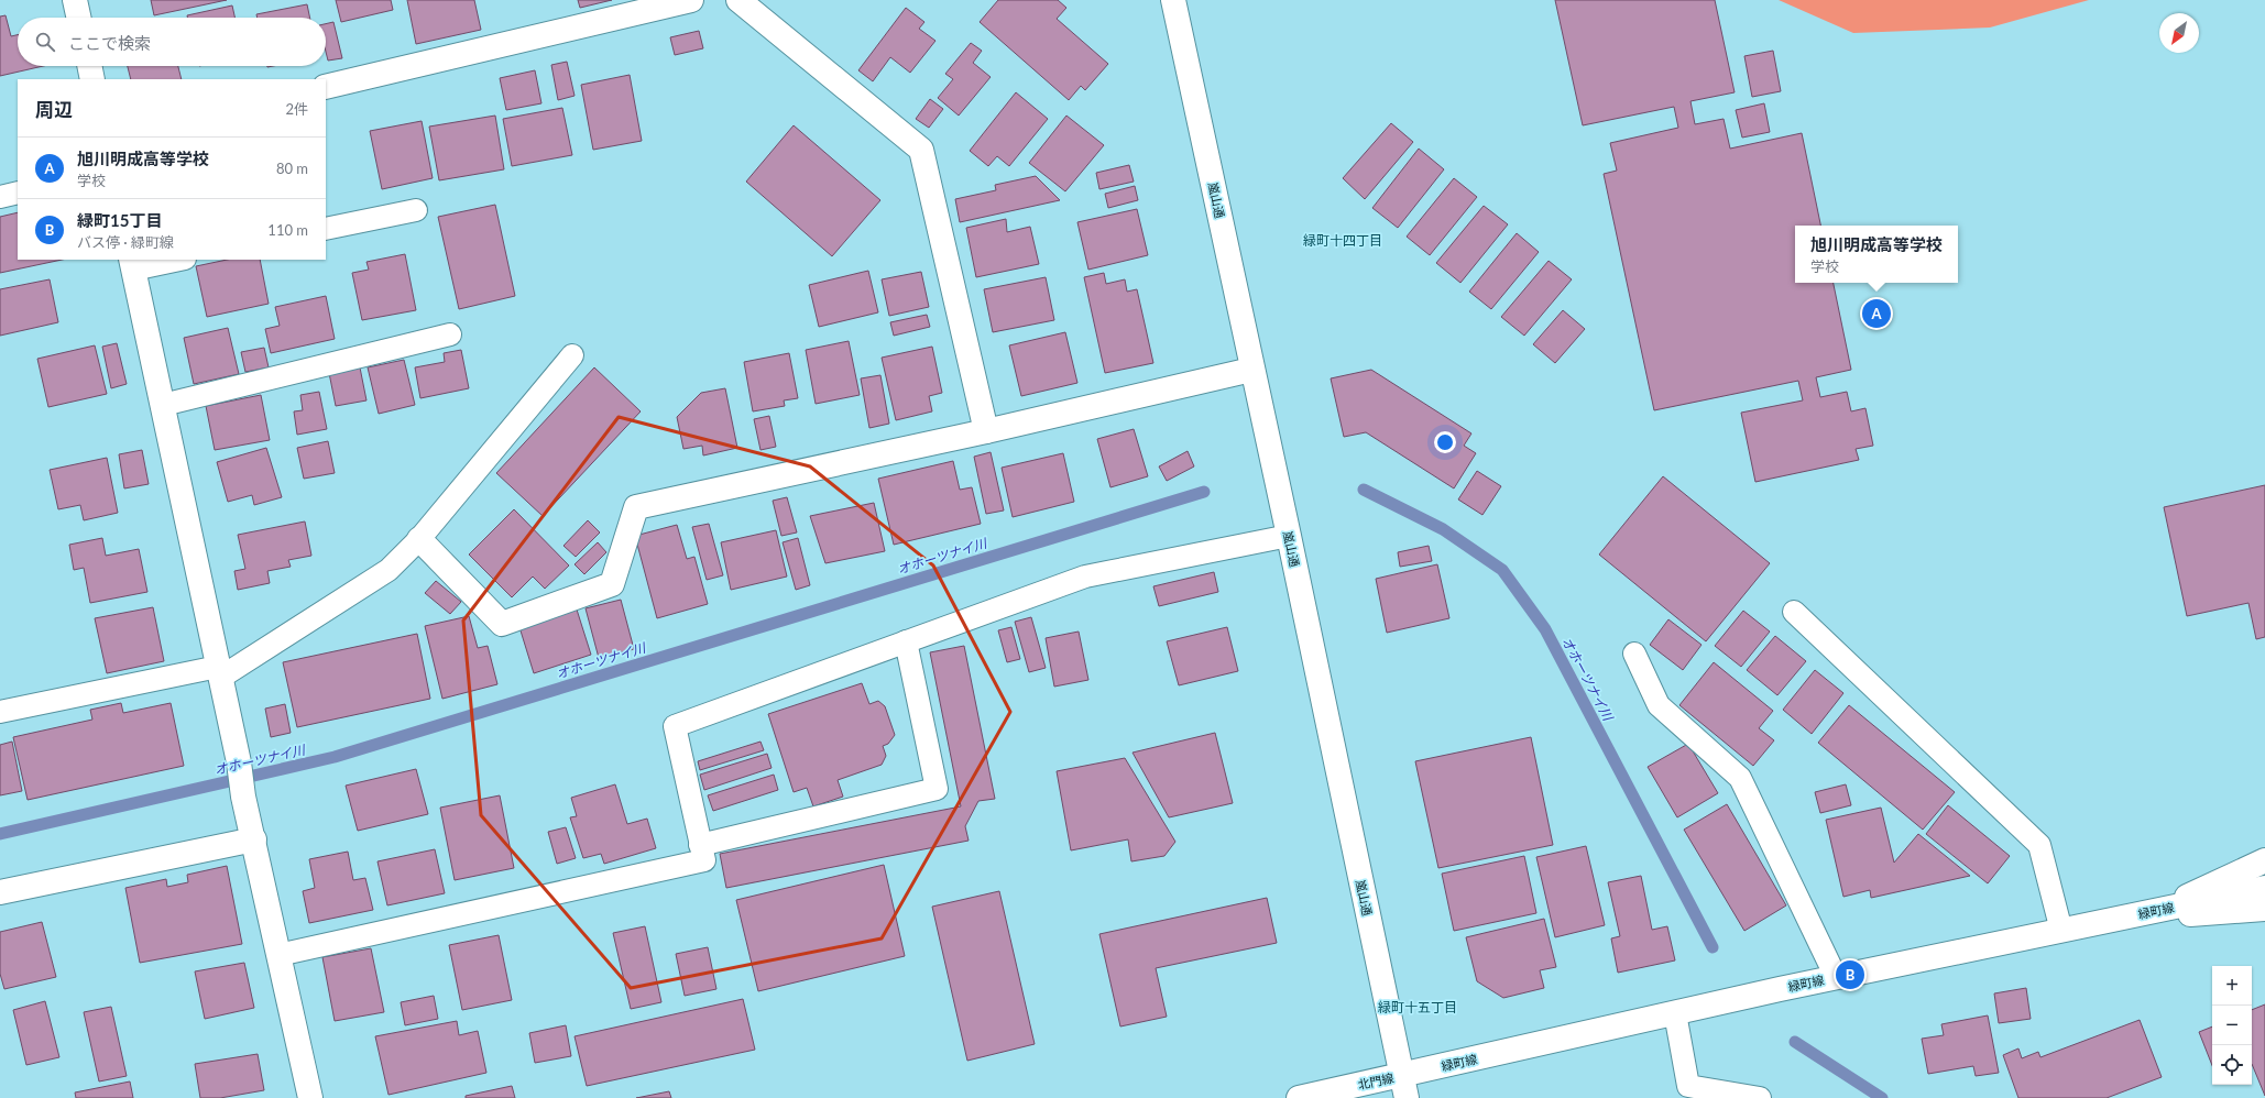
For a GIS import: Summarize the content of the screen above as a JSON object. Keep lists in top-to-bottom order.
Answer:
{
  "streets": {
    "street": ["嵐山通", "緑町線", "北門線"]
  },
  "crossings": [
    ["嵐山通", "緑町線"],
    ["嵐山通", "北門線"],
    ["緑町線", "北門線"]
  ],
  "districts": ["緑町十四丁目", "緑町十五丁目"],
  "water": ["オホーツナイ川"],
  "north": "bottom left",
  "page": {
    "search": "ここで検索",
    "heading": ["周辺", "2件"],
    "list": [
      {
        "mark": "A",
        "name": "旭川明成高等学校",
        "note": "学校",
        "value": "80 m"
      },
      {
        "mark": "B",
        "name": "緑町15丁目",
        "note": "バス停 · 緑町線",
        "value": "110 m"
      }
    ],
    "popup": ["旭川明成高等学校", "学校"],
    "pins": ["A", "B"],
    "map_buttons": ["+", "−"]
  }
}
